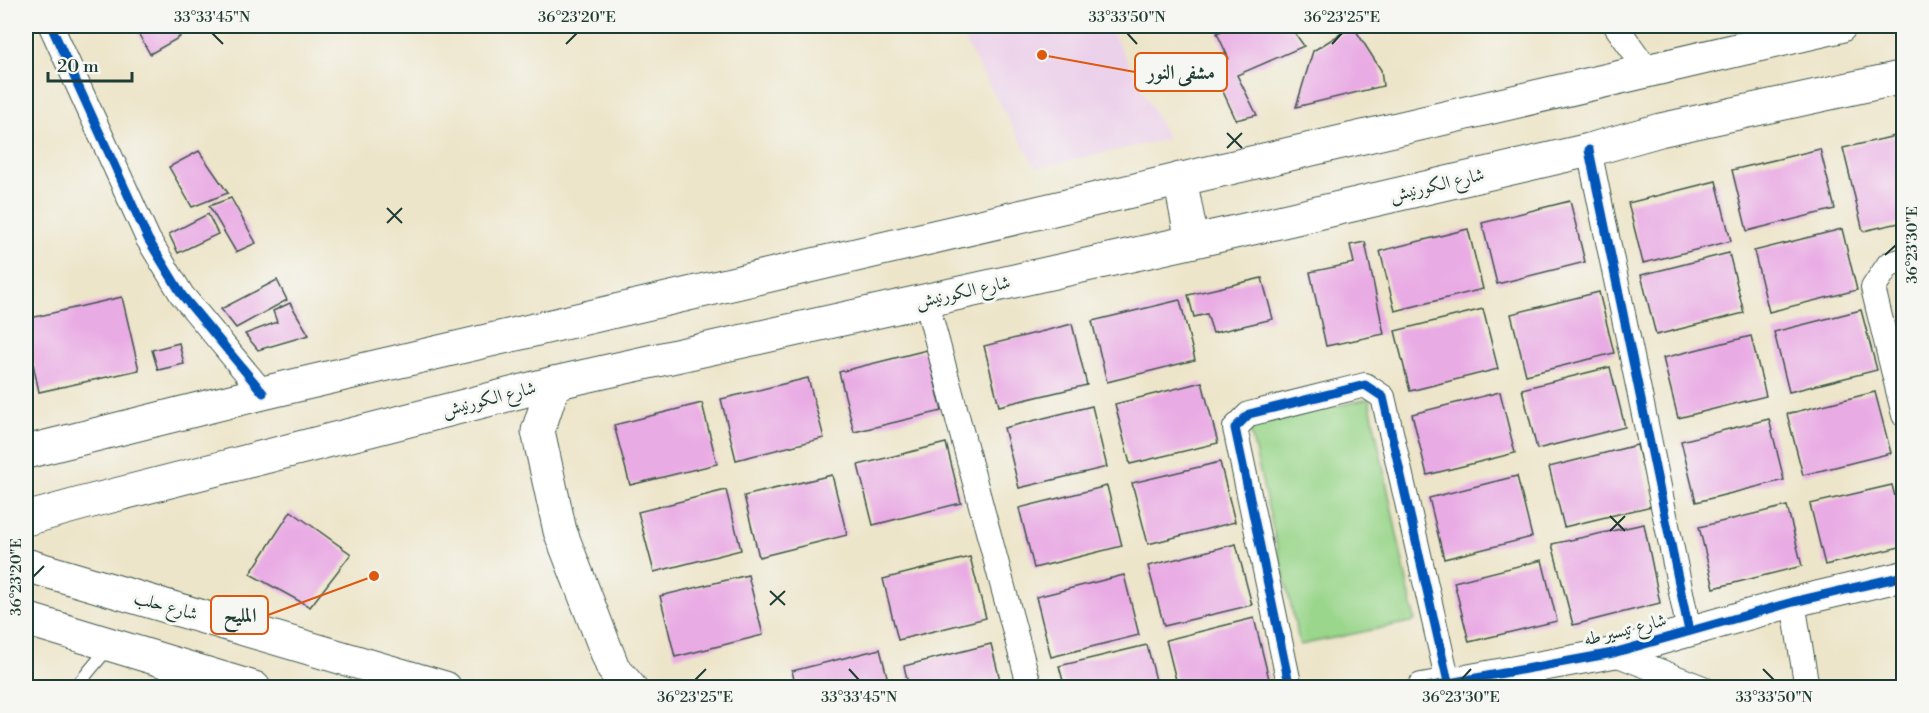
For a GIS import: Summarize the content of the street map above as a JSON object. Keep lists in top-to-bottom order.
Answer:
{
  "streets": {
    "main road": ["شارع الكورنيش", "شارع حلب"],
    "street": ["شارع تيسير طه"]
  },
  "places": ["مشفى النور", "المليح"],
  "scale_bar": "20 m",
  "coordinates": [
    "33°33'45\"N",
    "36°23'20\"E",
    "33°33'50\"N",
    "36°23'25\"E",
    "36°23'30\"E"
  ]
}
